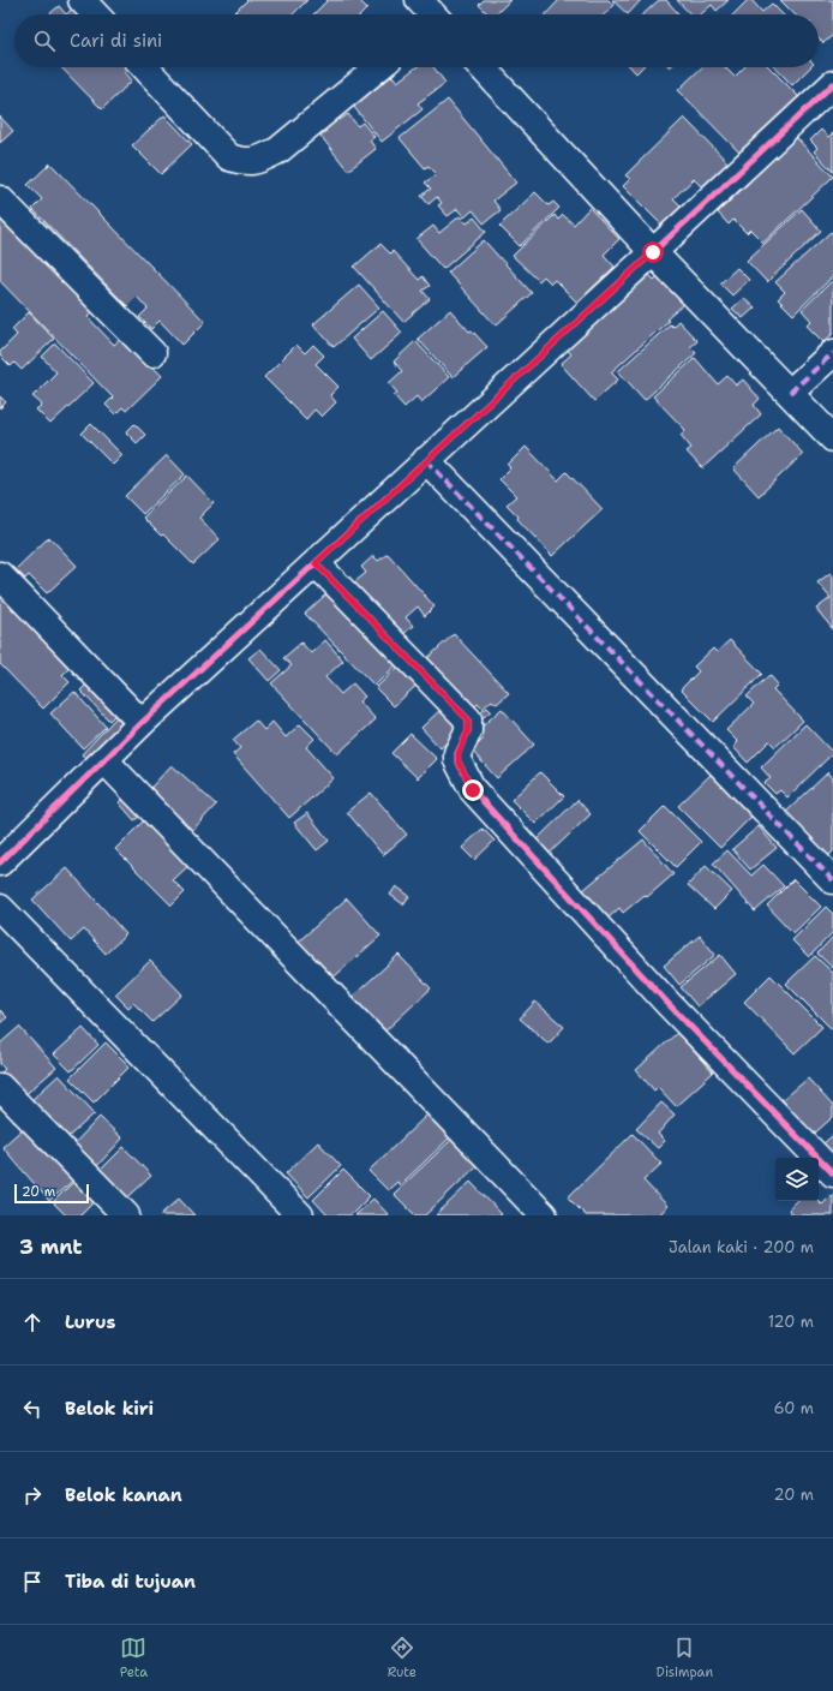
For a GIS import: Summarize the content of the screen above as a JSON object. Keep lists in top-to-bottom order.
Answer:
{
  "scale_bar": "20 m",
  "page": {
    "search": "Cari di sini",
    "scale": "20 m",
    "heading": ["3 mnt", "Jalan kaki · 200 m"],
    "list": [
      ["Lurus", "120 m"],
      ["Belok kiri", "60 m"],
      ["Belok kanan", "20 m"],
      "Tiba di tujuan"
    ],
    "nav": ["Peta", "Rute", "Disimpan"]
  }
}
